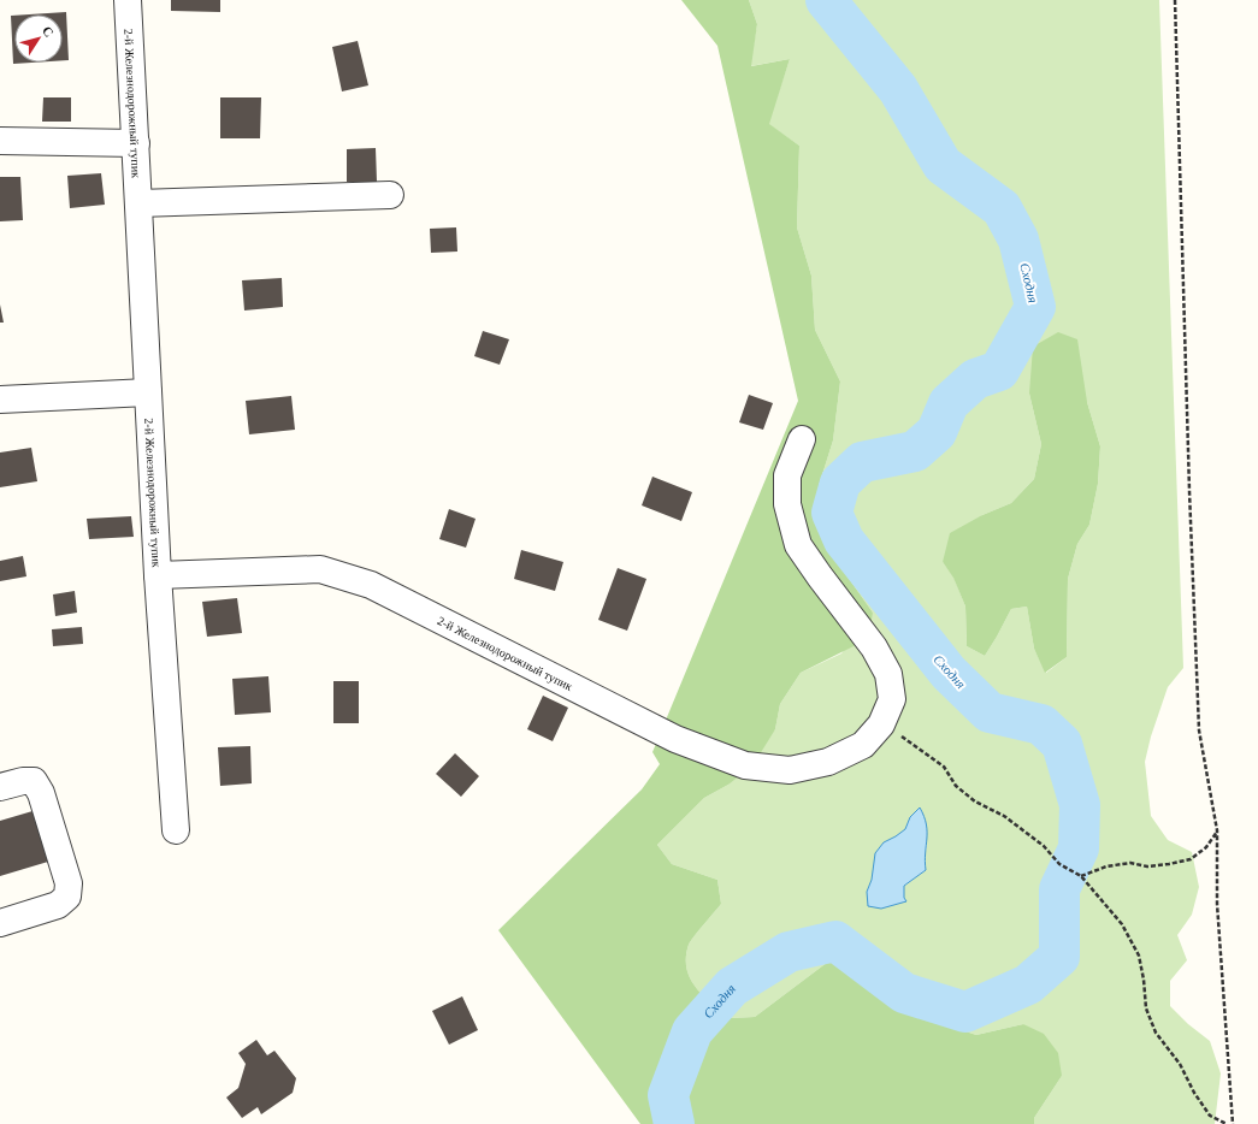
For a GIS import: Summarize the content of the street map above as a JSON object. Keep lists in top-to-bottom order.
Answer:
{
  "streets": {
    "street": ["2-й Железнодорожный тупик"]
  },
  "water": ["Сходня"],
  "north": "top right"
}
